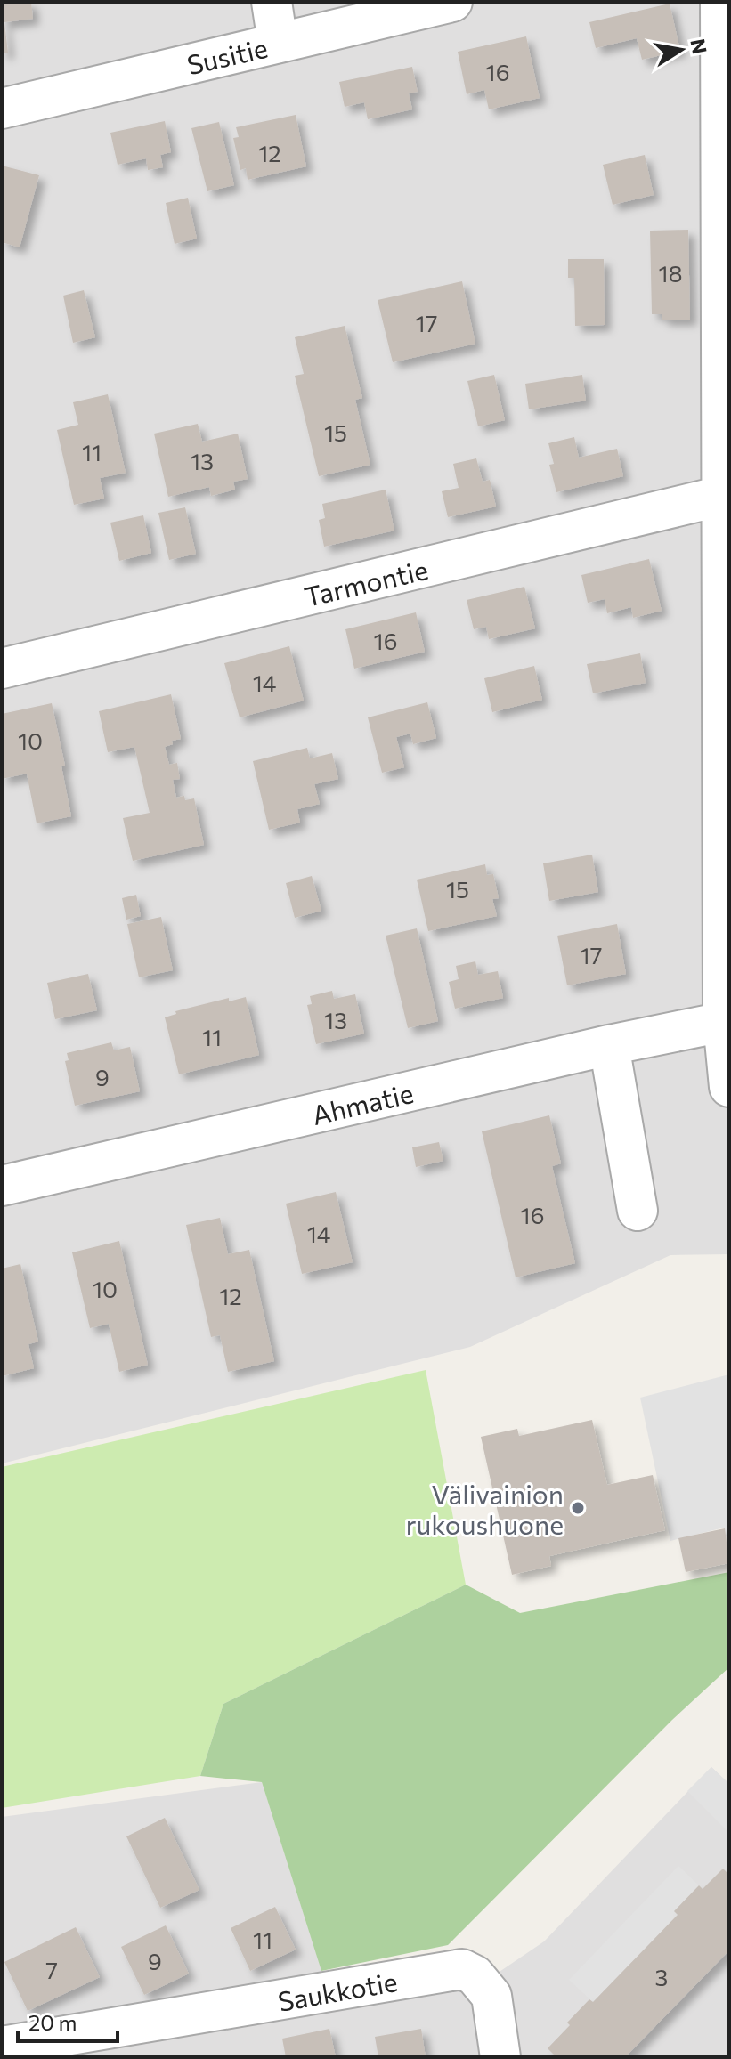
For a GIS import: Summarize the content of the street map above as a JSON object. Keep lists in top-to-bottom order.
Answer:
{
  "streets": {
    "street": [
      "Susitie",
      "Tarmontie",
      "Ahmatie",
      "Saukkotie"
    ]
  },
  "places": ["Välivainion rukoushuone"],
  "house_numbers": [
    "16",
    "12",
    "18",
    "17",
    "15",
    "11",
    "13",
    "16",
    "14",
    "10",
    "15",
    "17",
    "13",
    "11",
    "9",
    "16",
    "14",
    "10",
    "12",
    "11",
    "9",
    "7",
    "3"
  ],
  "scale_bar": "20 m",
  "north": "right"
}
